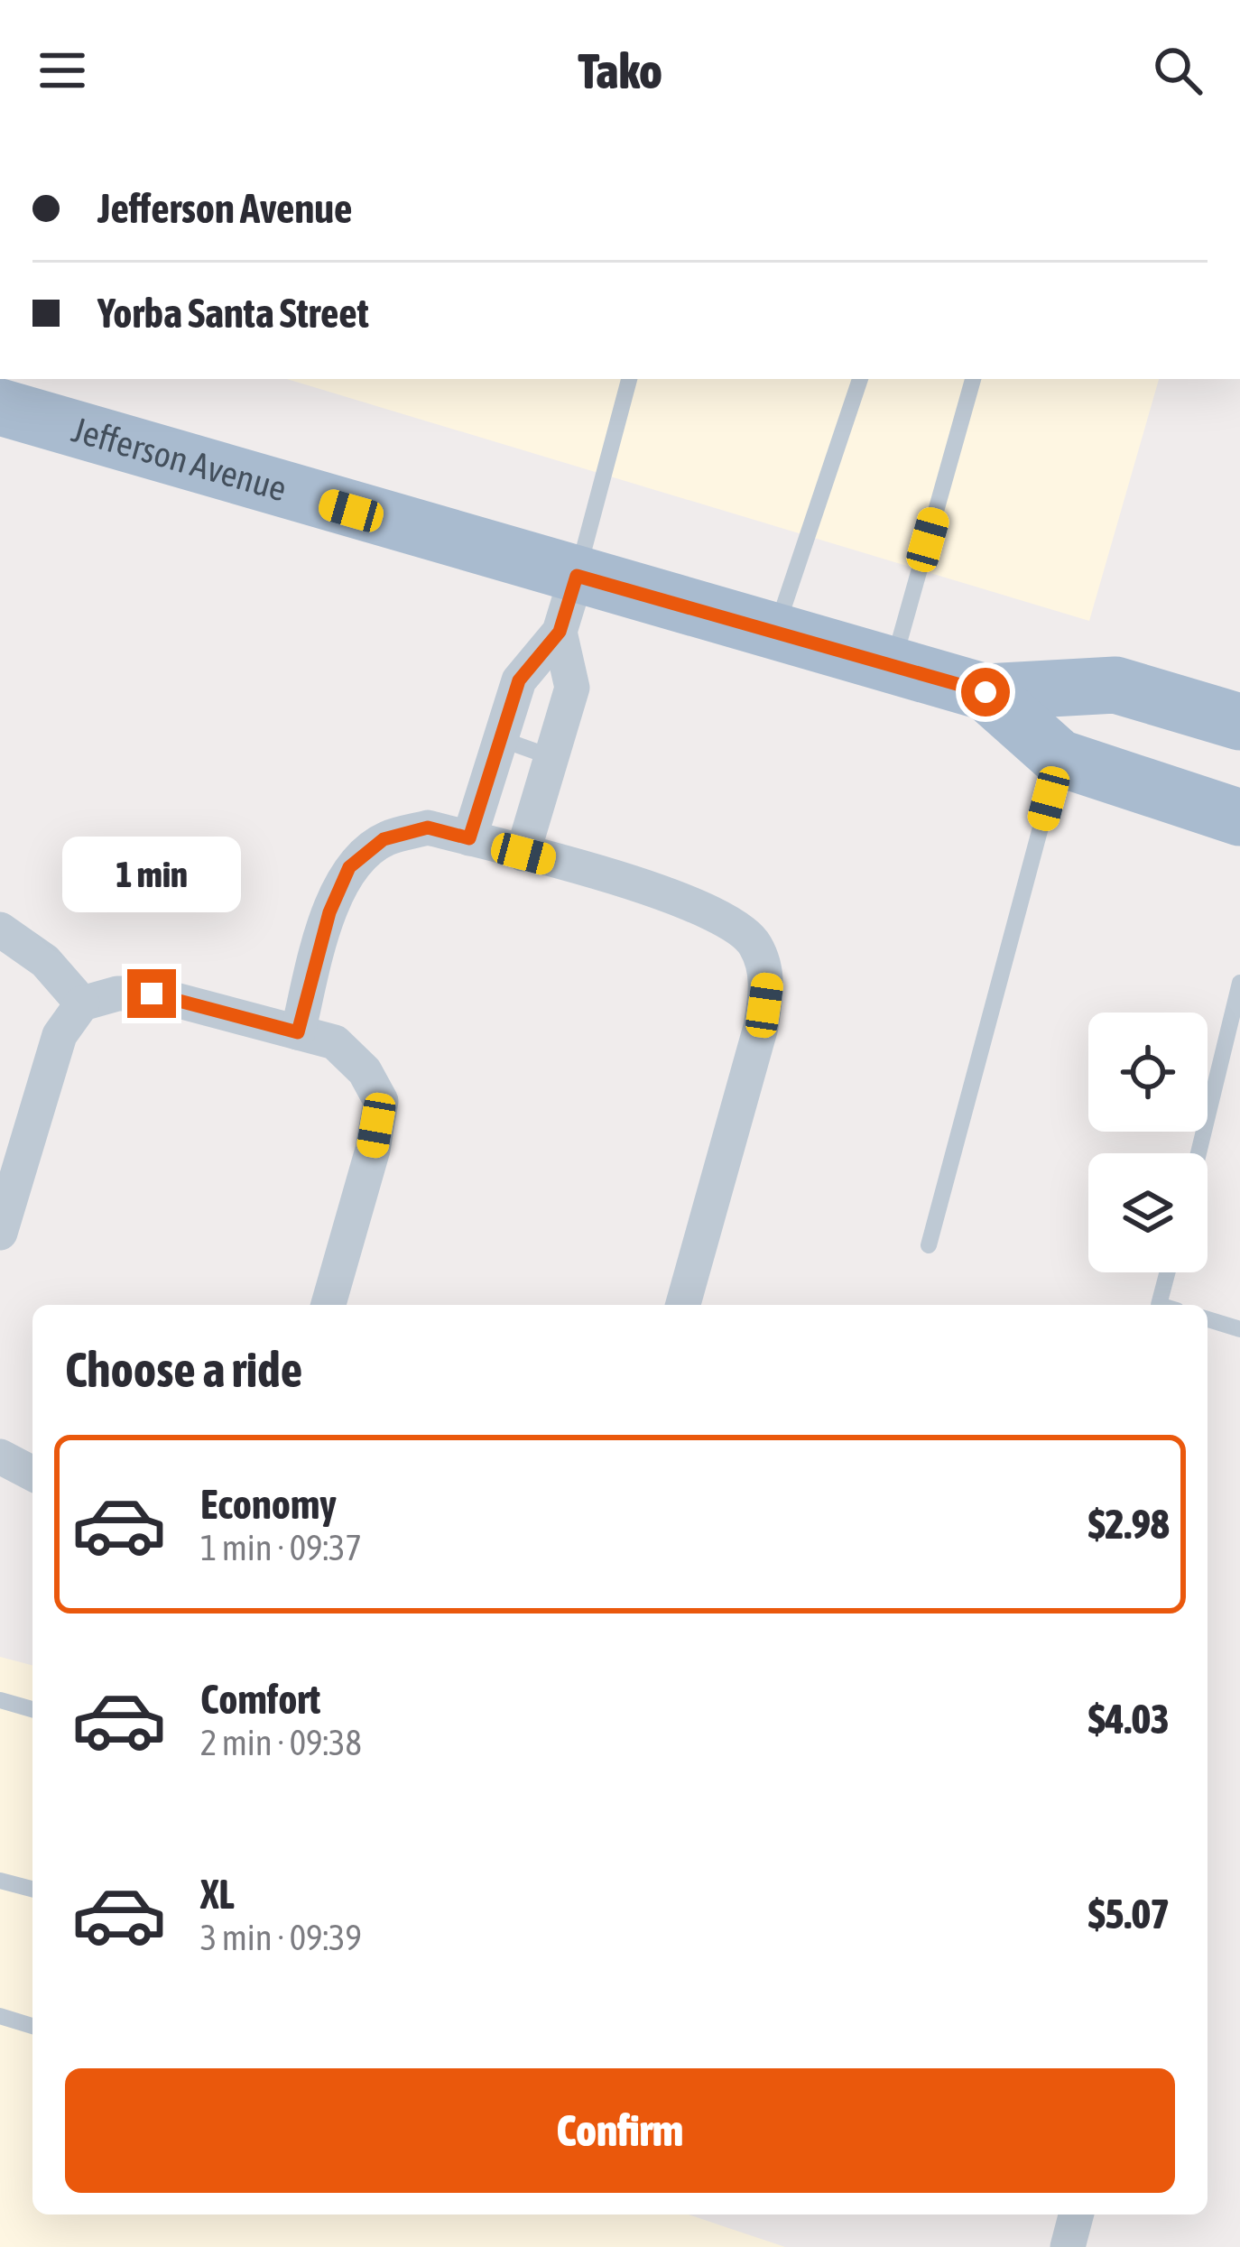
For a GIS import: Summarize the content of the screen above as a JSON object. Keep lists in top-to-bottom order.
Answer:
{
  "streets": {
    "main road": ["Jefferson Avenue"]
  },
  "page": {
    "header": "Tako",
    "banner": ["Jefferson Avenue", "Yorba Santa Street"],
    "bubble": "1 min",
    "heading": "Choose a ride",
    "list": [
      {
        "name": "Economy",
        "note": "1 min · 09:37",
        "value": "$2.98"
      },
      {
        "name": "Comfort",
        "note": "2 min · 09:38",
        "value": "$4.03"
      },
      {
        "name": "XL",
        "note": "3 min · 09:39",
        "value": "$5.07"
      }
    ],
    "buttons": "Confirm"
  }
}
